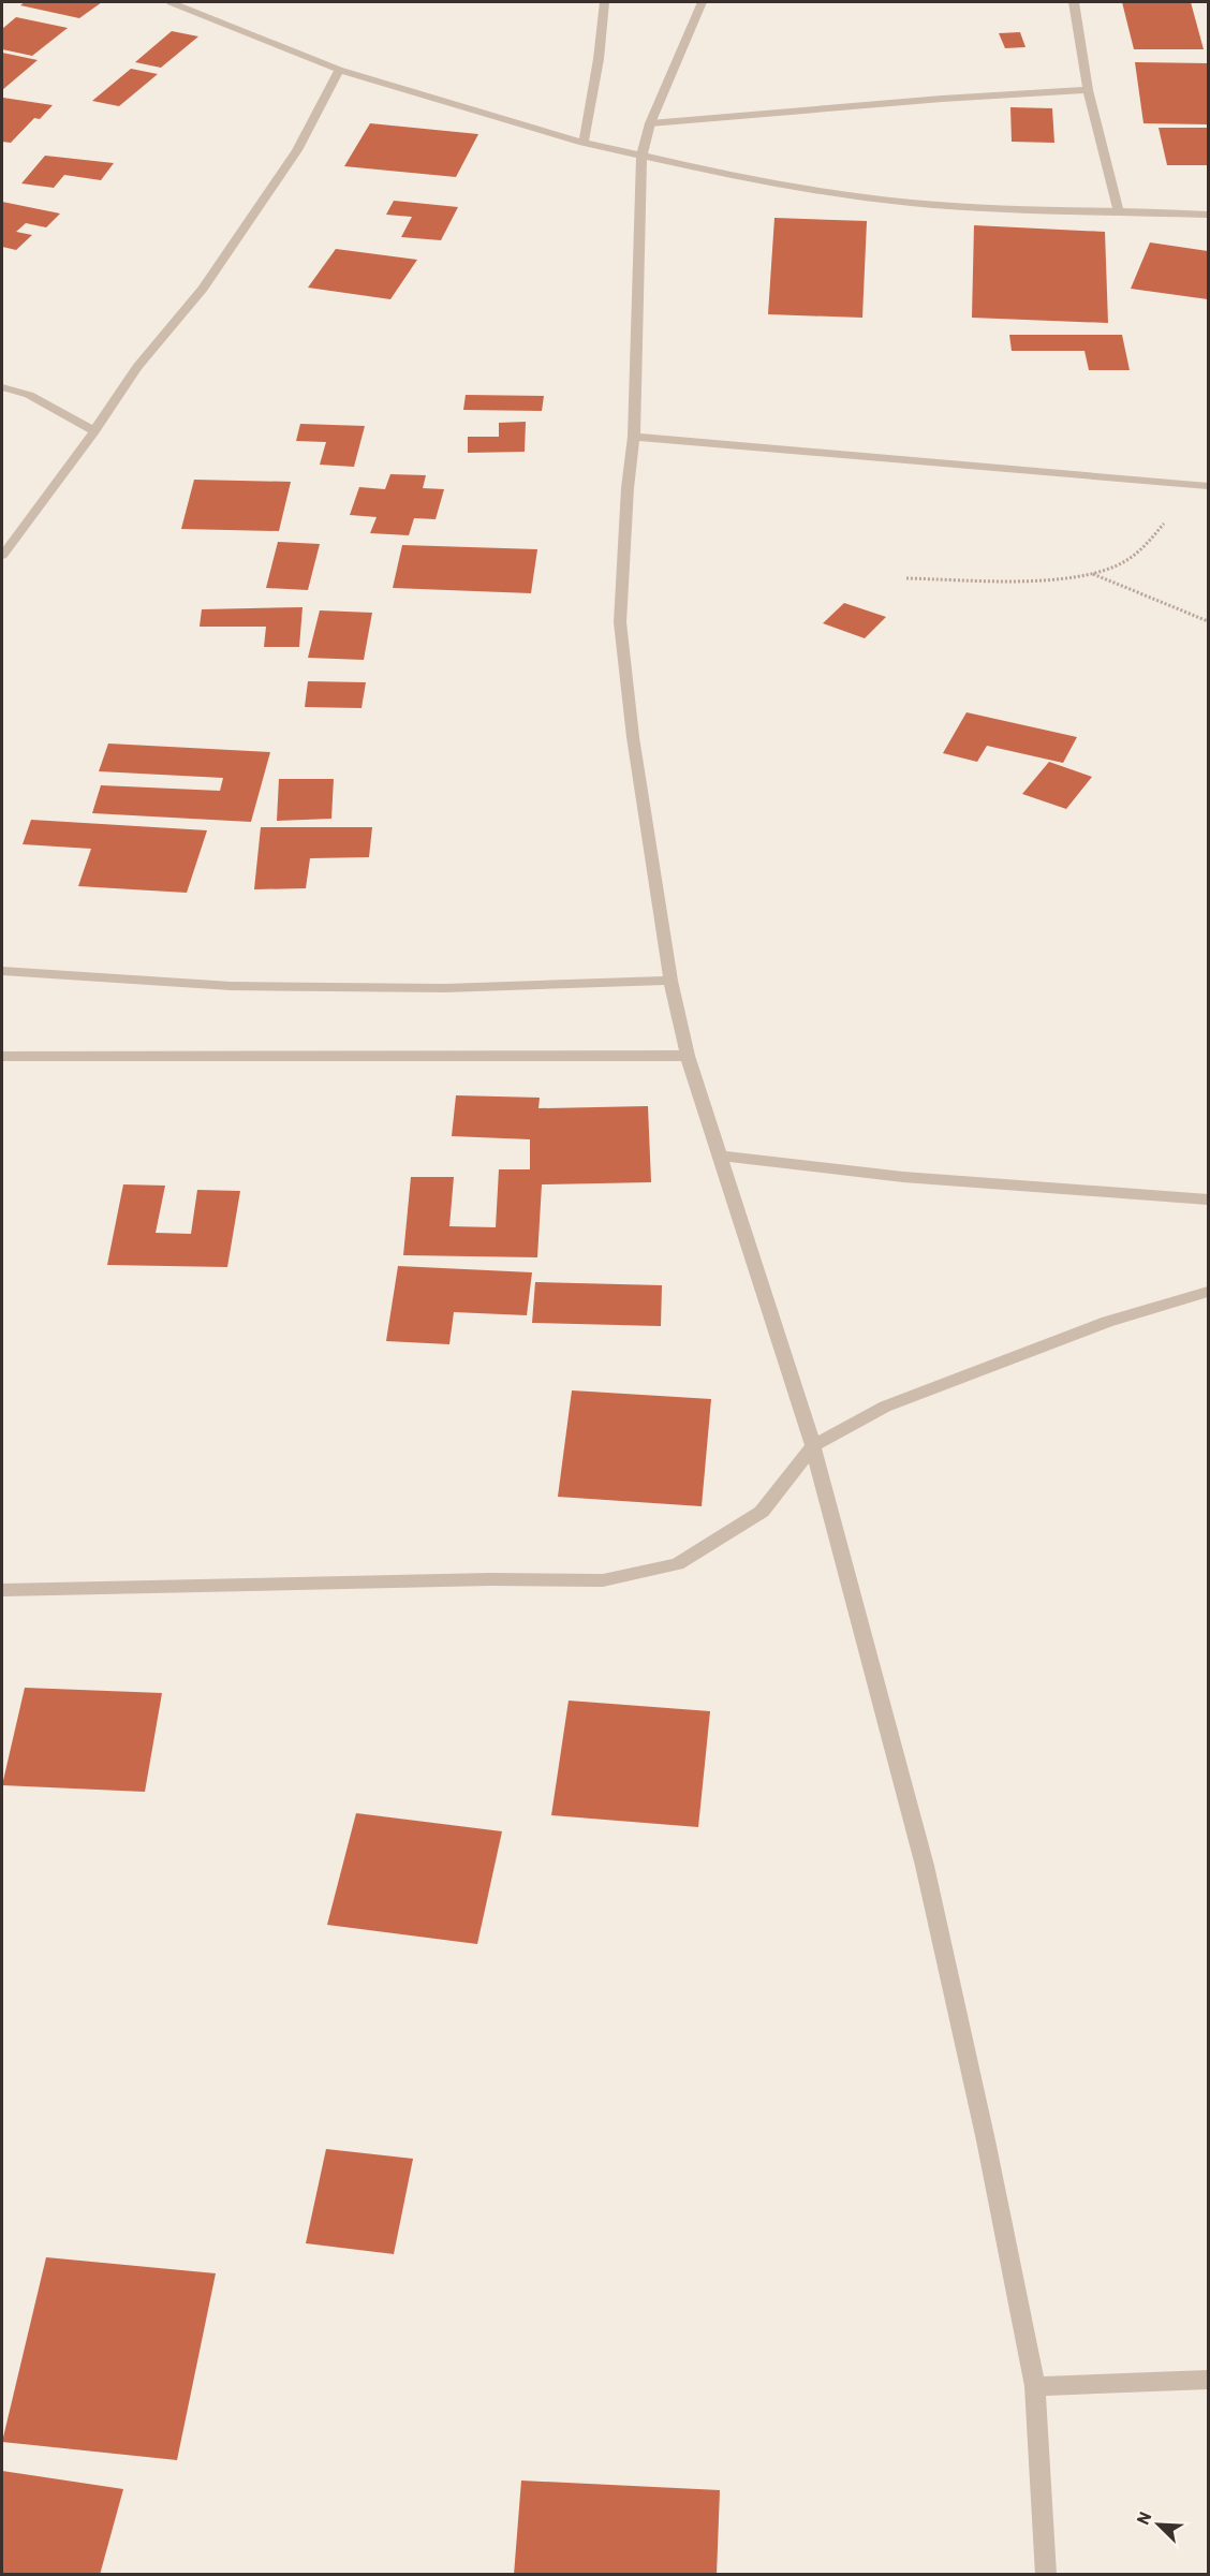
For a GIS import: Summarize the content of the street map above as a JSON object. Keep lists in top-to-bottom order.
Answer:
{
  "north": "top left"
}
